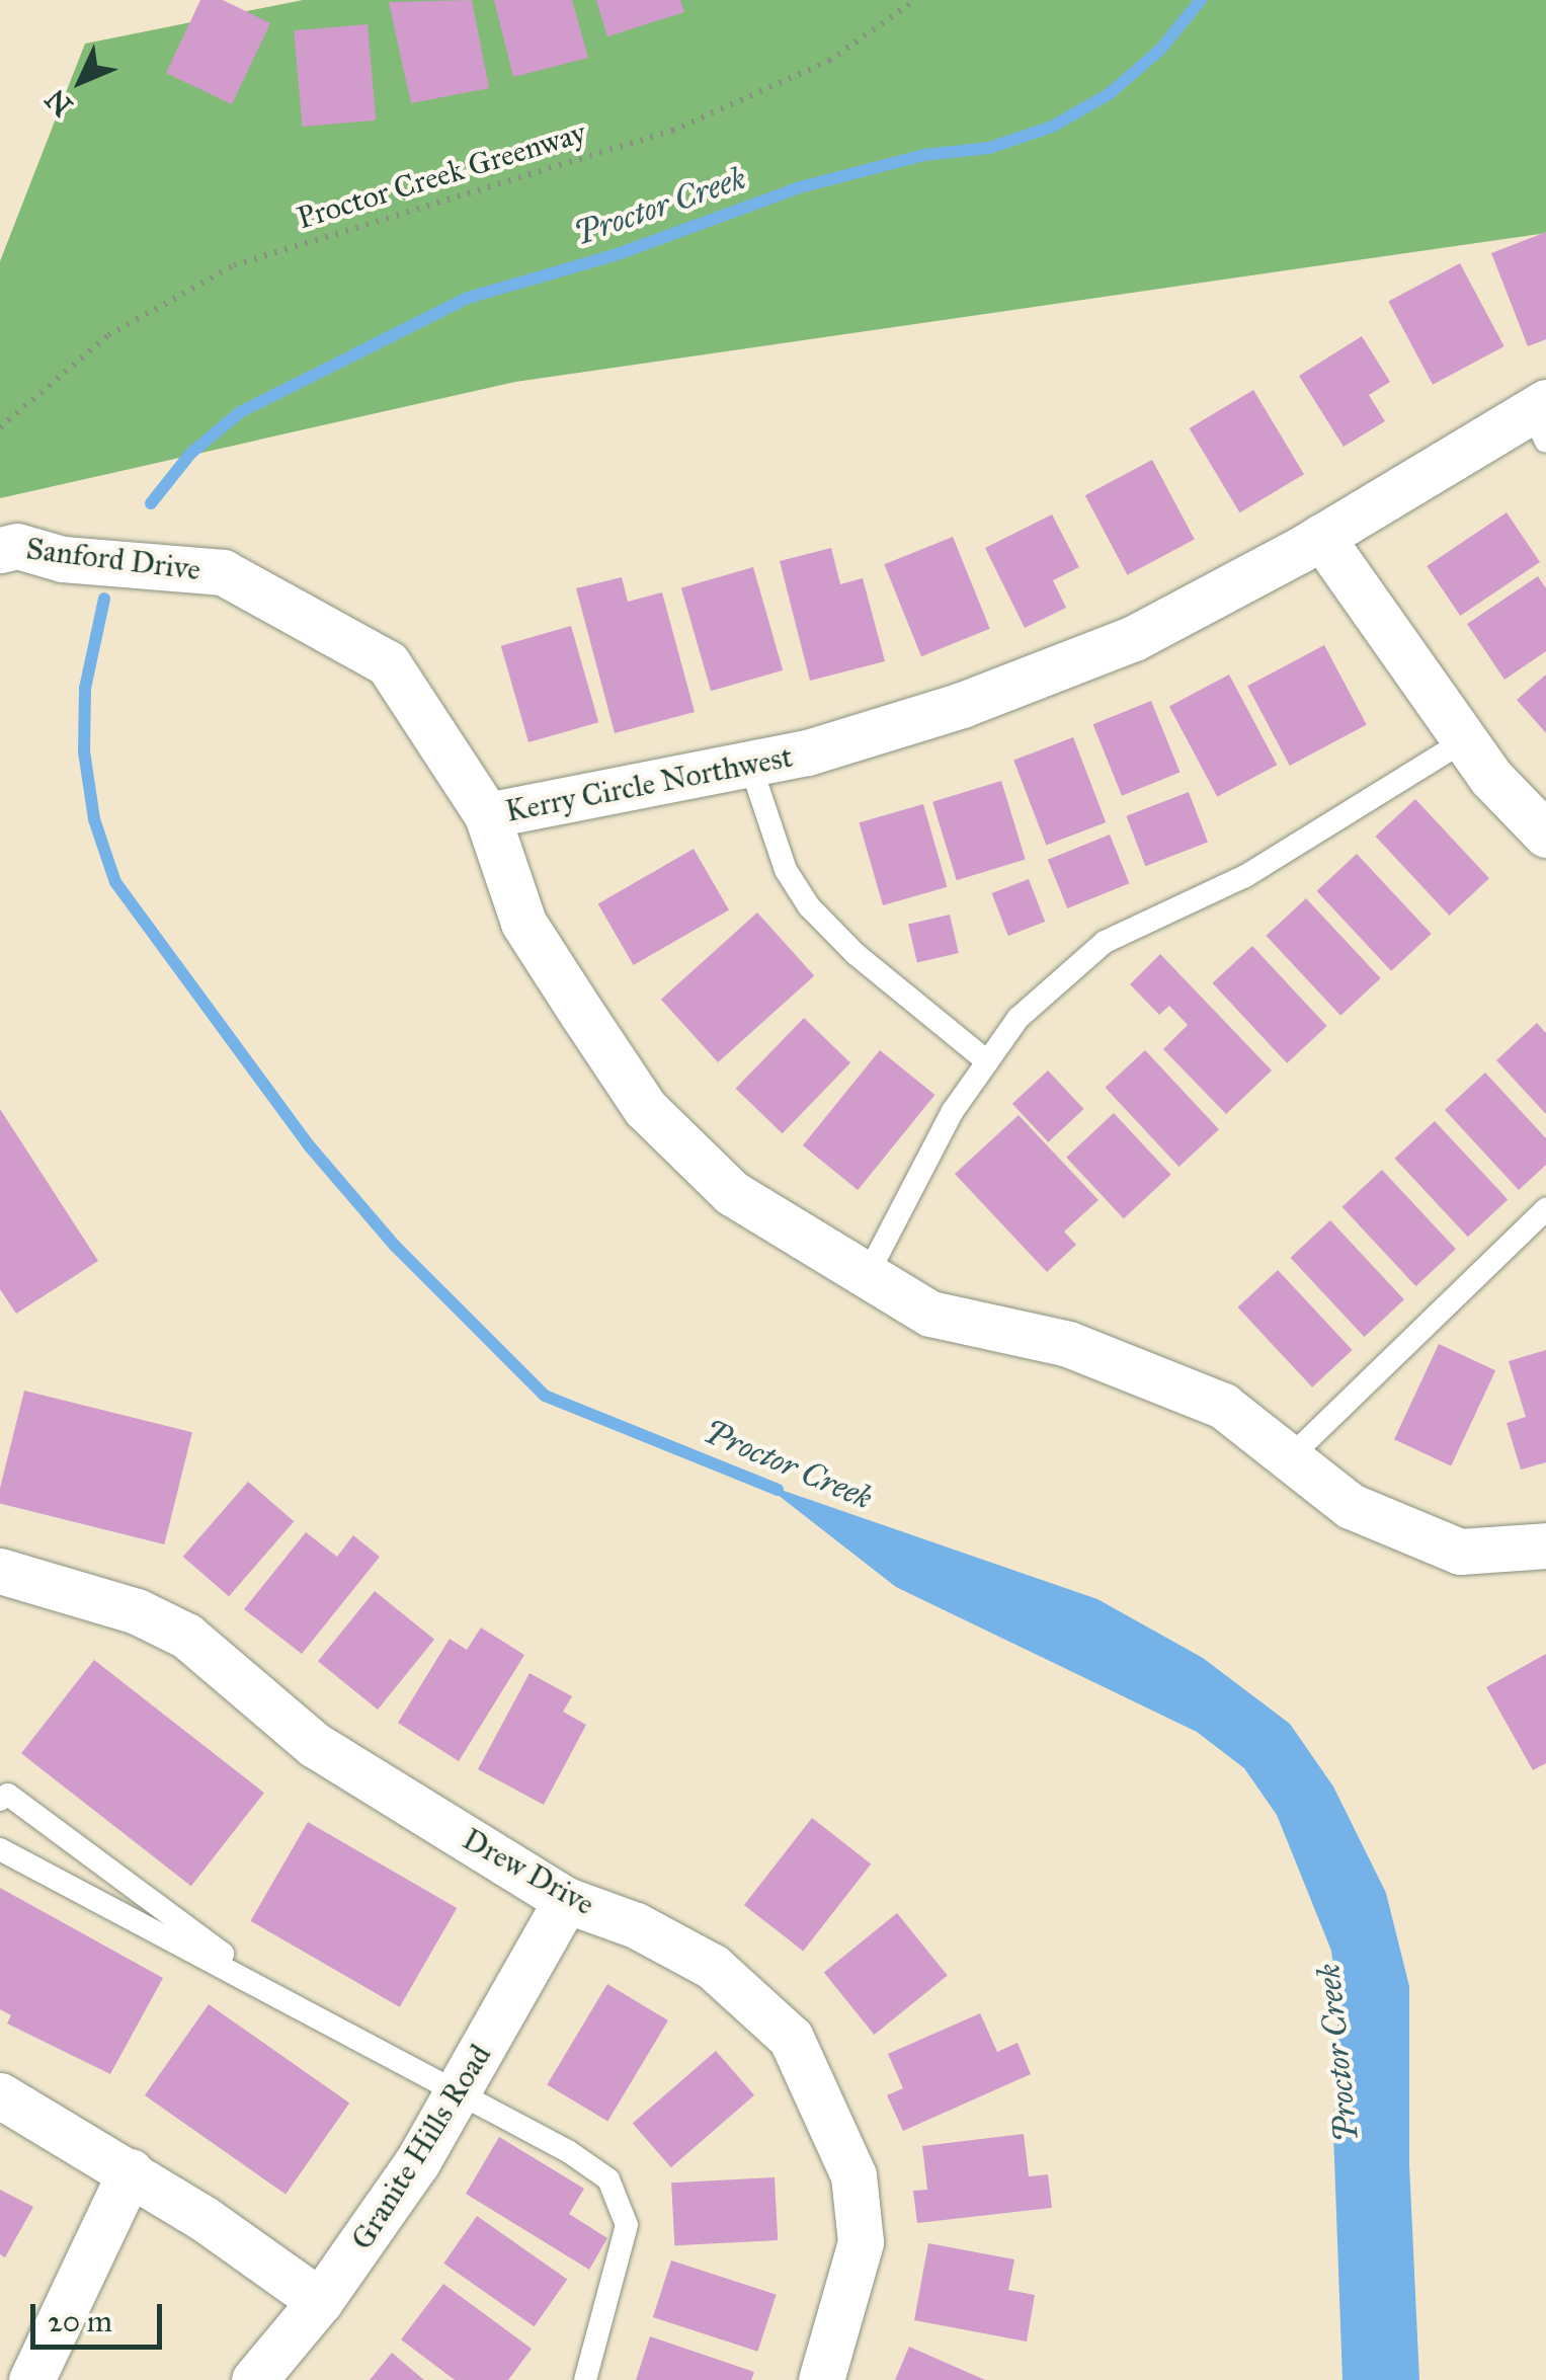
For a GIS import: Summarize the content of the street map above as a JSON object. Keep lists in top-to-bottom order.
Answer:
{
  "streets": {
    "street": [
      "Sanford Drive",
      "Kerry Circle Northwest",
      "Drew Drive",
      "Granite Hills Road"
    ],
    "path": ["Proctor Creek Greenway"]
  },
  "crossings": [
    ["Sanford Drive", "Kerry Circle Northwest"],
    ["Drew Drive", "Granite Hills Road"]
  ],
  "water": ["Proctor Creek"],
  "scale_bar": "20 m",
  "north": "bottom left"
}
